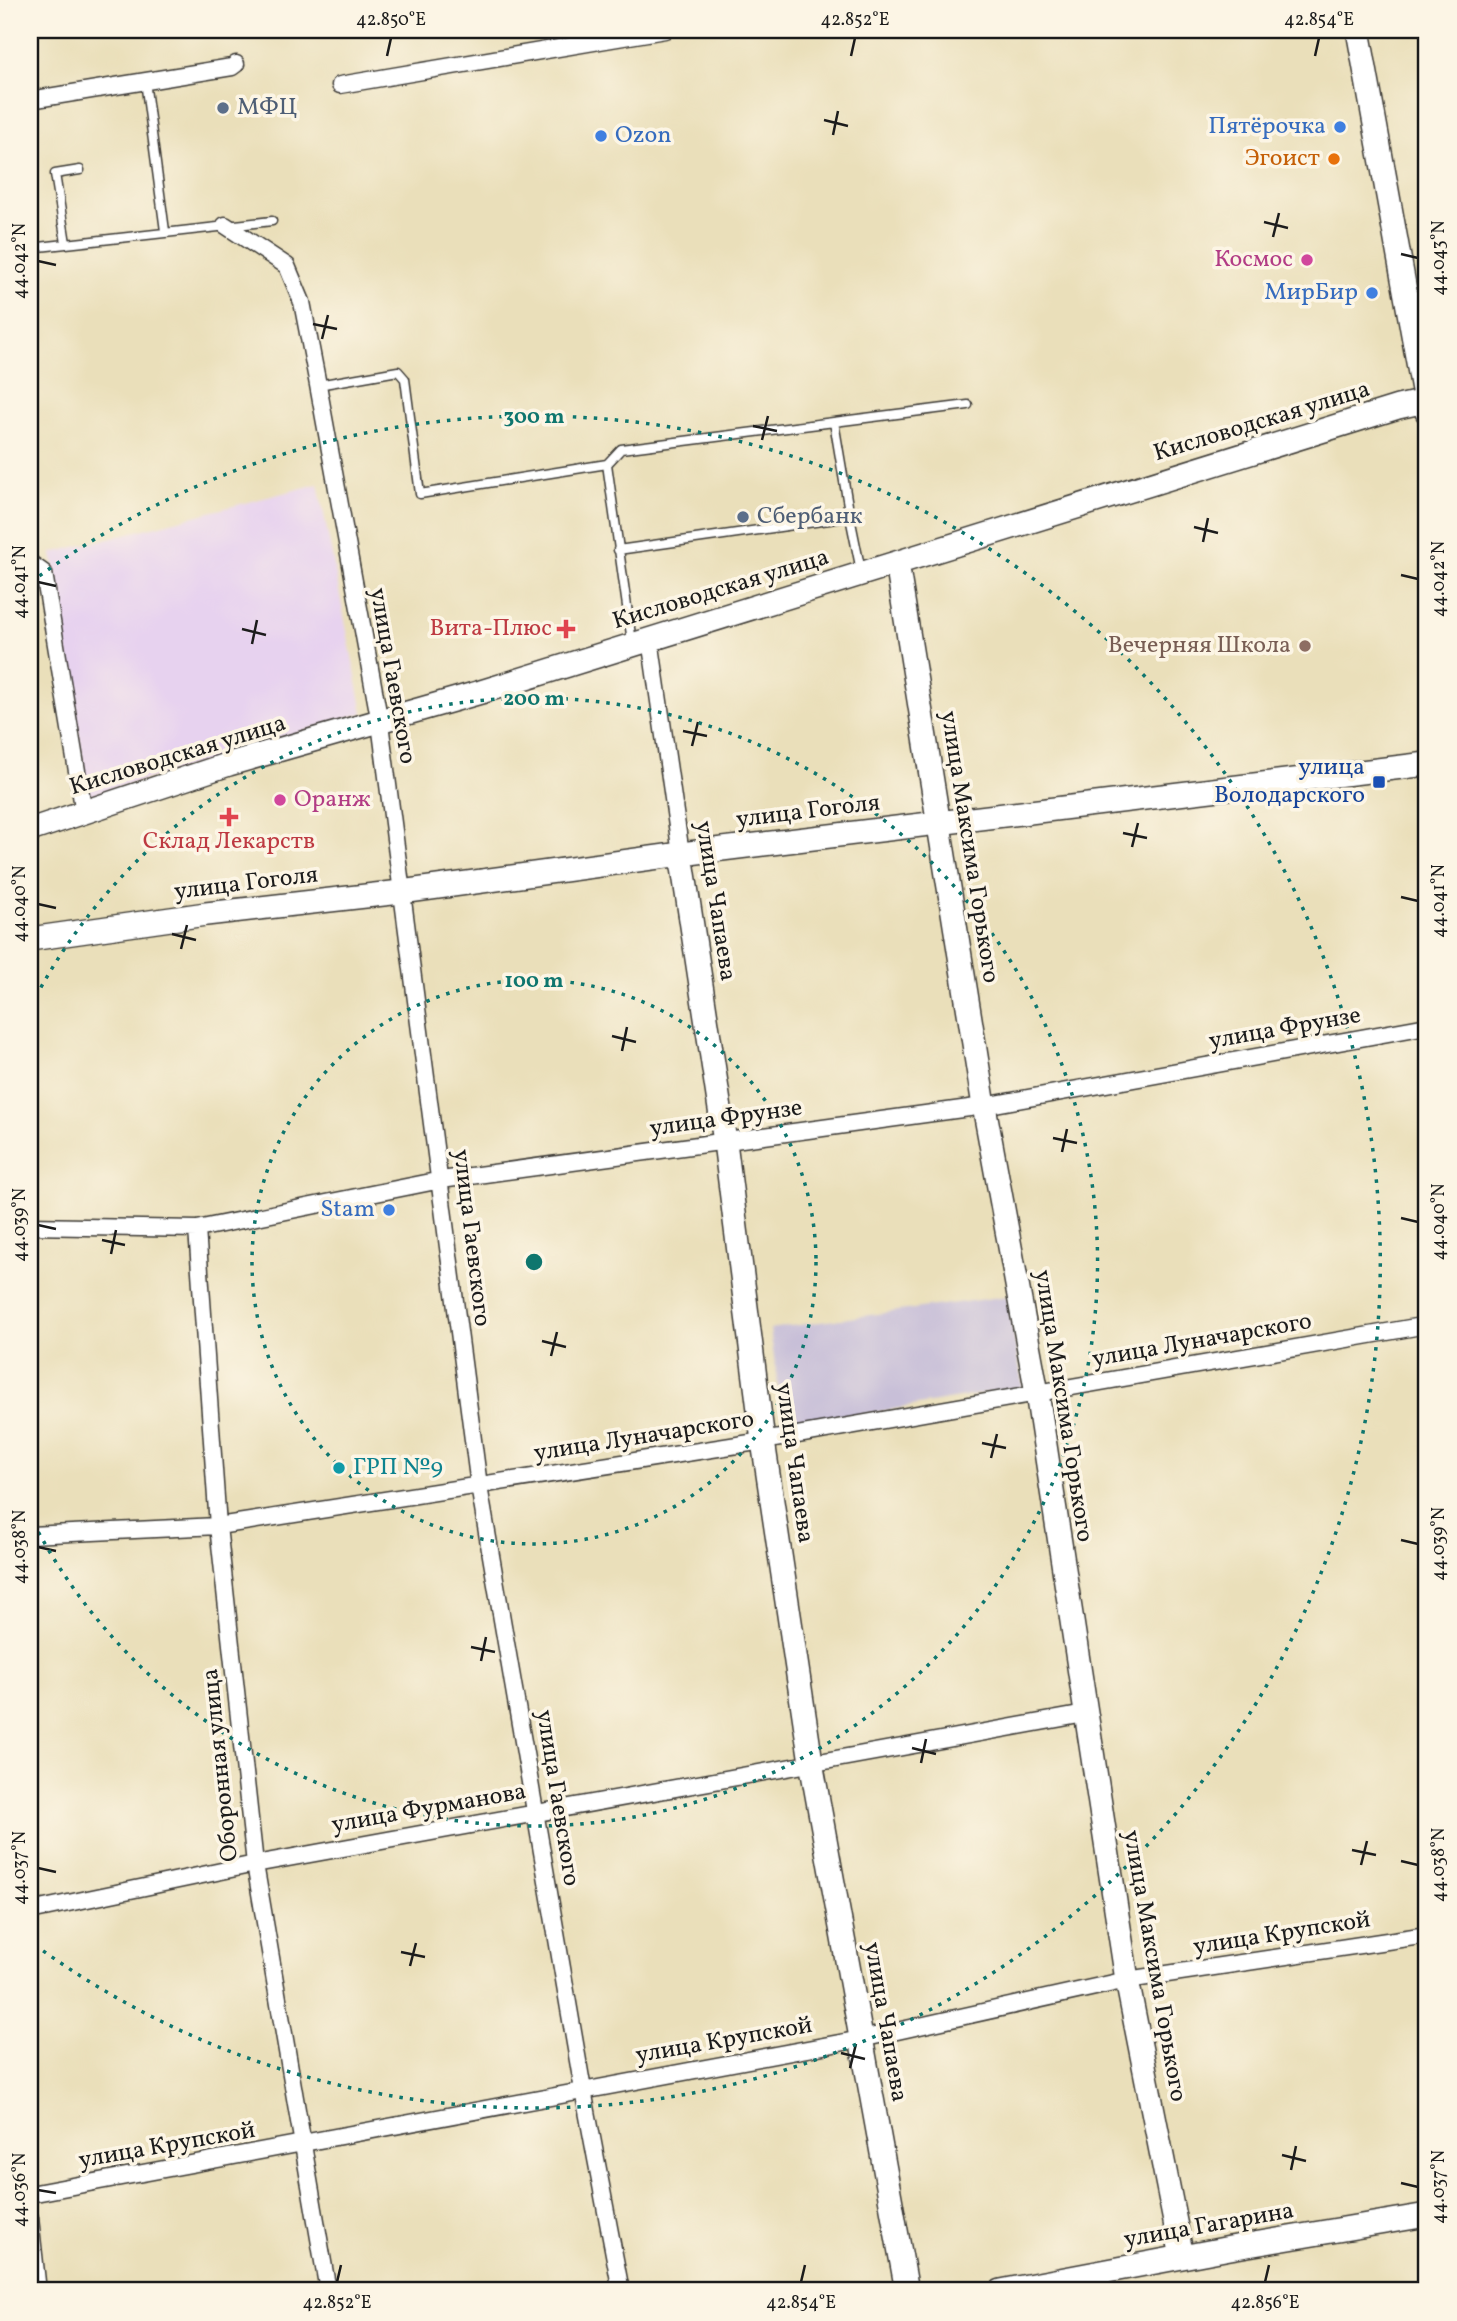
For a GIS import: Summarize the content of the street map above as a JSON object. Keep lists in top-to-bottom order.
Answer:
{
  "streets": {
    "street": [
      "Кисловодская улица",
      "улица Гаевского",
      "улица Гоголя",
      "улица Максима Горького",
      "улица Чапаева",
      "улица Фрунзе",
      "улица Луначарского",
      "Оборонная улица",
      "улица Фурманова",
      "улица Крупской",
      "улица Гагарина"
    ]
  },
  "crossings": [
    ["Кисловодская улица", "улица Гаевского"],
    ["Кисловодская улица", "улица Максима Горького"],
    ["Кисловодская улица", "улица Чапаева"],
    ["улица Гаевского", "улица Гоголя"],
    ["улица Гаевского", "улица Фрунзе"],
    ["улица Гаевского", "улица Луначарского"],
    ["улица Гаевского", "улица Фурманова"],
    ["улица Гаевского", "улица Крупской"],
    ["улица Гоголя", "улица Максима Горького"],
    ["улица Гоголя", "улица Чапаева"],
    ["улица Максима Горького", "улица Фрунзе"],
    ["улица Максима Горького", "улица Луначарского"],
    ["улица Максима Горького", "улица Фурманова"],
    ["улица Максима Горького", "улица Крупской"],
    ["улица Максима Горького", "улица Гагарина"],
    ["улица Чапаева", "улица Фрунзе"],
    ["улица Чапаева", "улица Луначарского"],
    ["улица Чапаева", "улица Фурманова"],
    ["улица Чапаева", "улица Крупской"],
    ["улица Фрунзе", "Оборонная улица"],
    ["улица Луначарского", "Оборонная улица"],
    ["Оборонная улица", "улица Фурманова"],
    ["Оборонная улица", "улица Крупской"]
  ],
  "places": {
    "other": [
      "МФЦ",
      "Пятёрочка",
      "Ozon",
      "Эгоист",
      "Космос",
      "МирБир",
      "Сбербанк",
      "Вечерняя Школа",
      "Оранж",
      "Stam",
      "ГРП №9"
    ],
    "health": ["Вита-Плюс", "Склад Лекарств"],
    "transit": ["улица Володарского"]
  },
  "coordinates": [
    "42.850°E",
    "42.852°E",
    "42.854°E",
    "44.043°N",
    "44.042°N",
    "44.041°N",
    "44.040°N",
    "44.039°N",
    "44.038°N",
    "44.037°N",
    "44.036°N",
    "42.856°E"
  ],
  "rings": ["300 m", "200 m", "100 m"]
}
